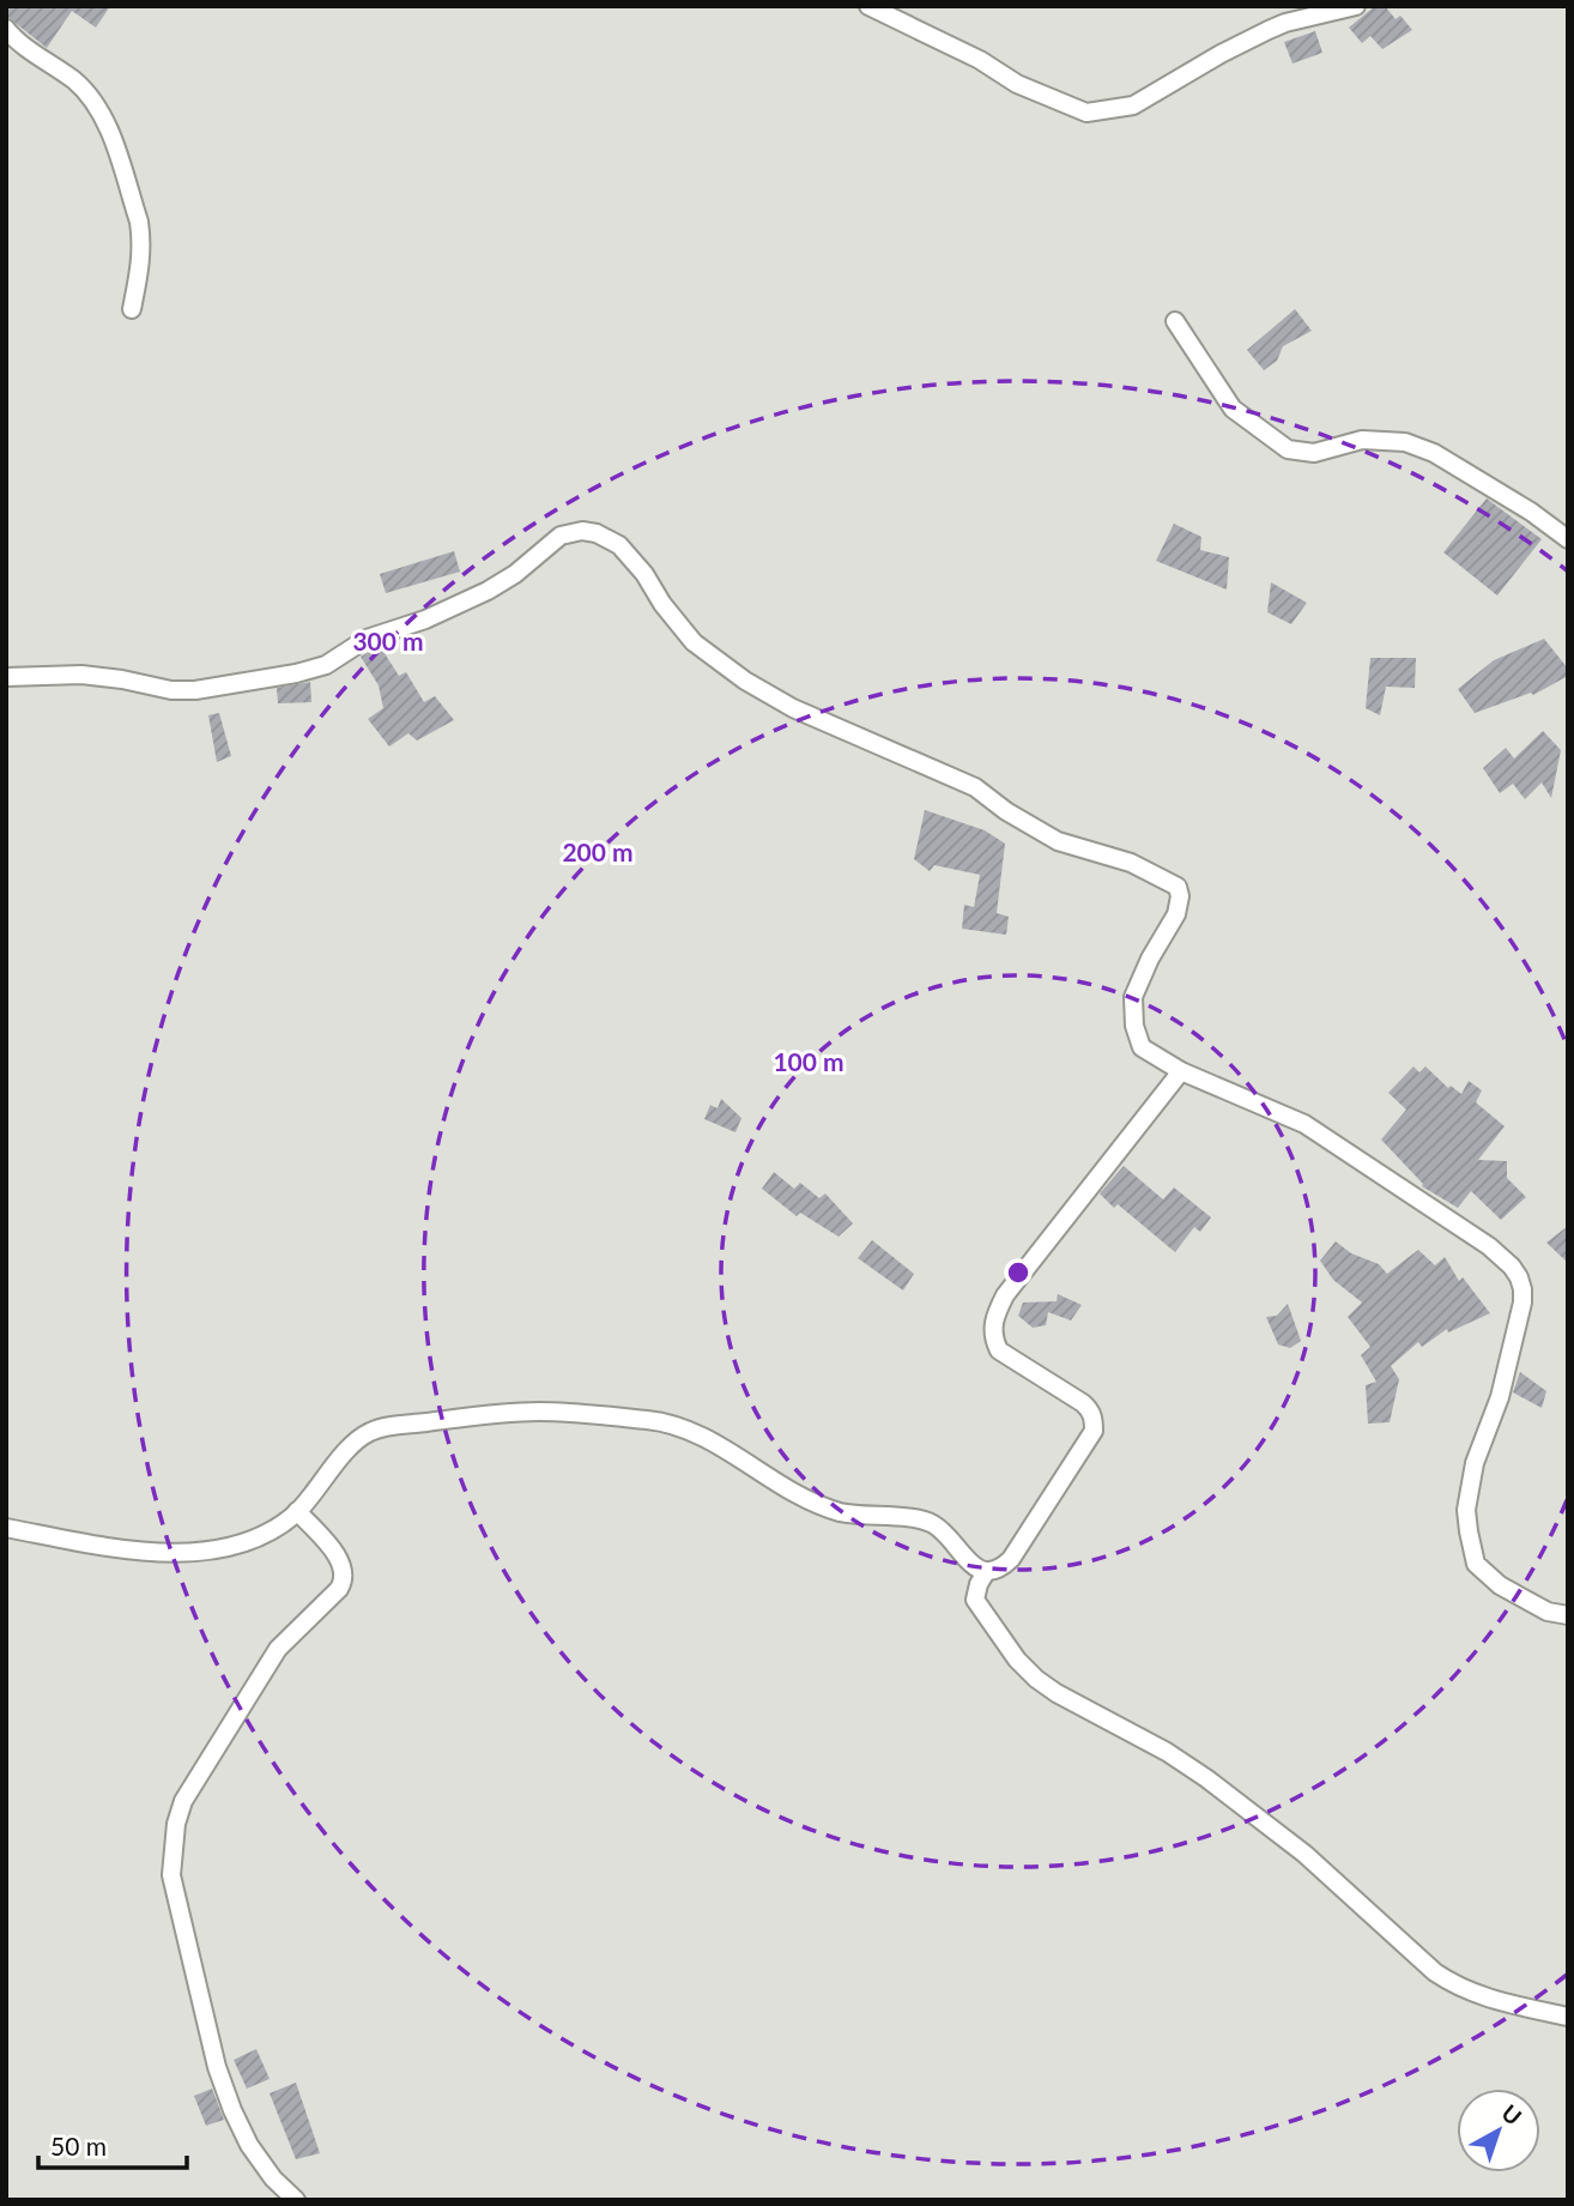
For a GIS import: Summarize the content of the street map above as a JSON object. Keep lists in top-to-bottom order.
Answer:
{
  "scale_bar": "50 m",
  "north": "top right",
  "rings": ["300 m", "200 m", "100 m"]
}
